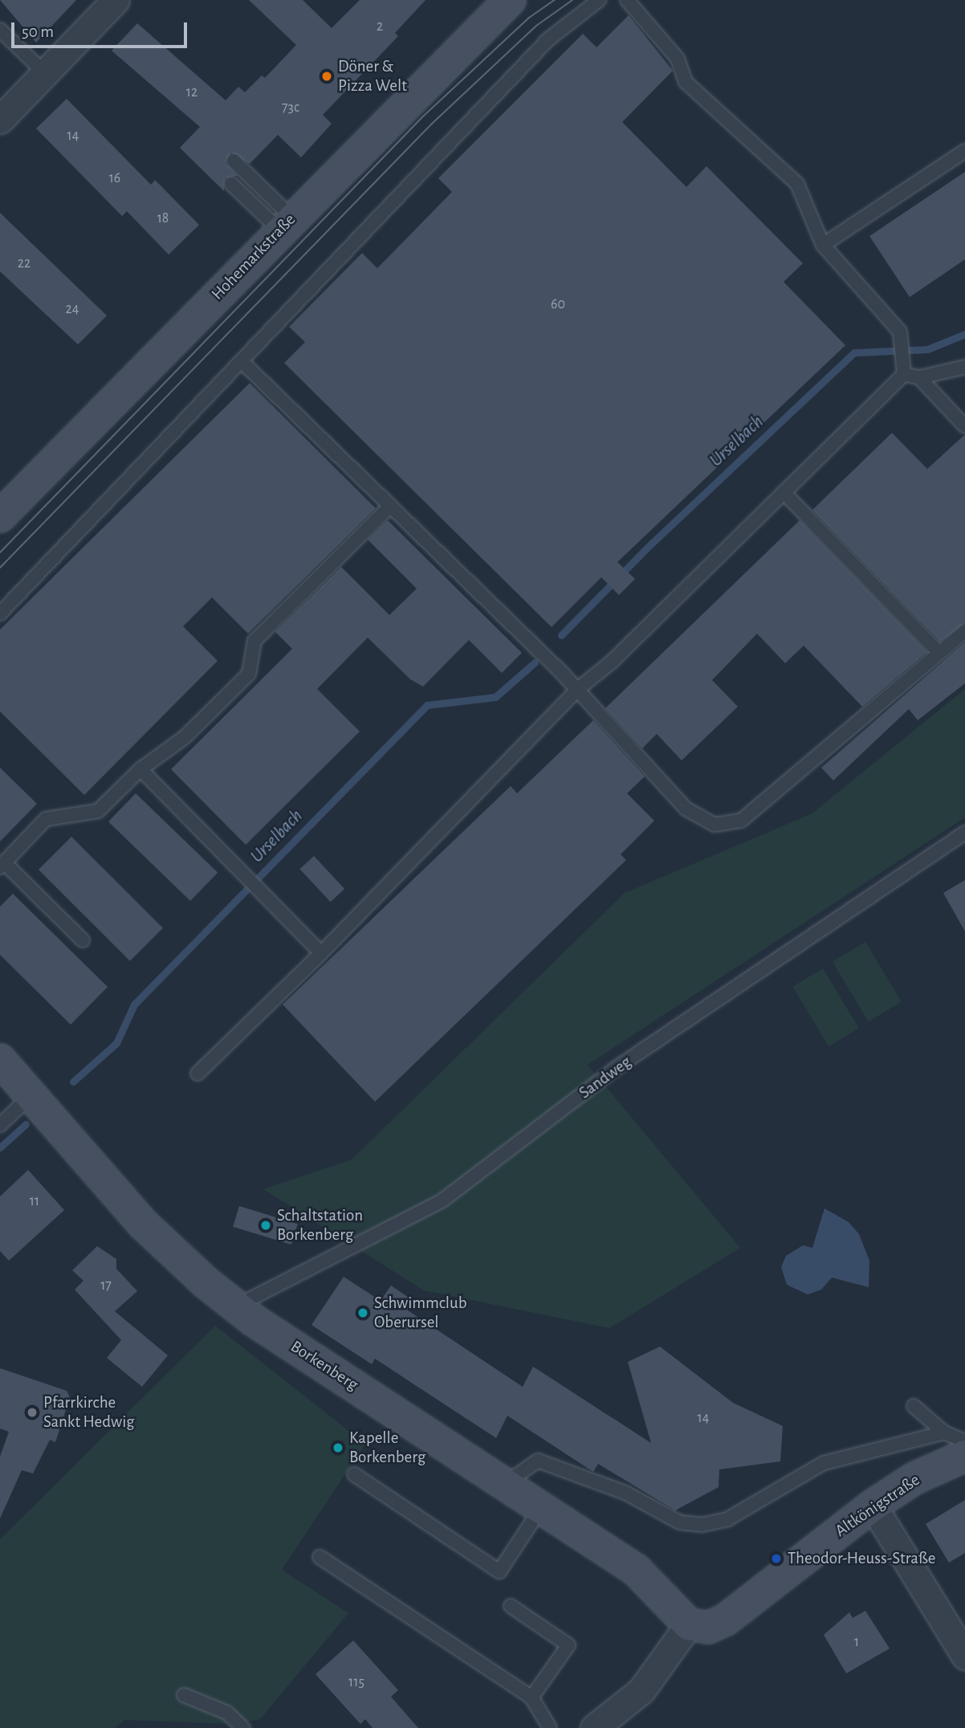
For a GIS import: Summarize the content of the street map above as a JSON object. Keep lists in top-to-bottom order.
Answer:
{
  "streets": {
    "street": ["Hohemarkstraße", "Borkenberg", "Altkönigstraße"],
    "lane": ["Sandweg"]
  },
  "crossings": [
    ["Sandweg", "Borkenberg"],
    ["Borkenberg", "Altkönigstraße"]
  ],
  "water": ["Urselbach"],
  "places": [
    "Döner & Pizza Welt",
    "Schaltstation Borkenberg",
    "Schwimmclub Oberursel",
    "Pfarrkirche Sankt Hedwig",
    "Kapelle Borkenberg",
    "Theodor-Heuss-Straße"
  ],
  "house_numbers": [
    "2",
    "12",
    "73c",
    "14",
    "16",
    "18",
    "22",
    "60",
    "24",
    "11",
    "17",
    "14",
    "1",
    "115"
  ],
  "scale_bar": "50 m"
}
